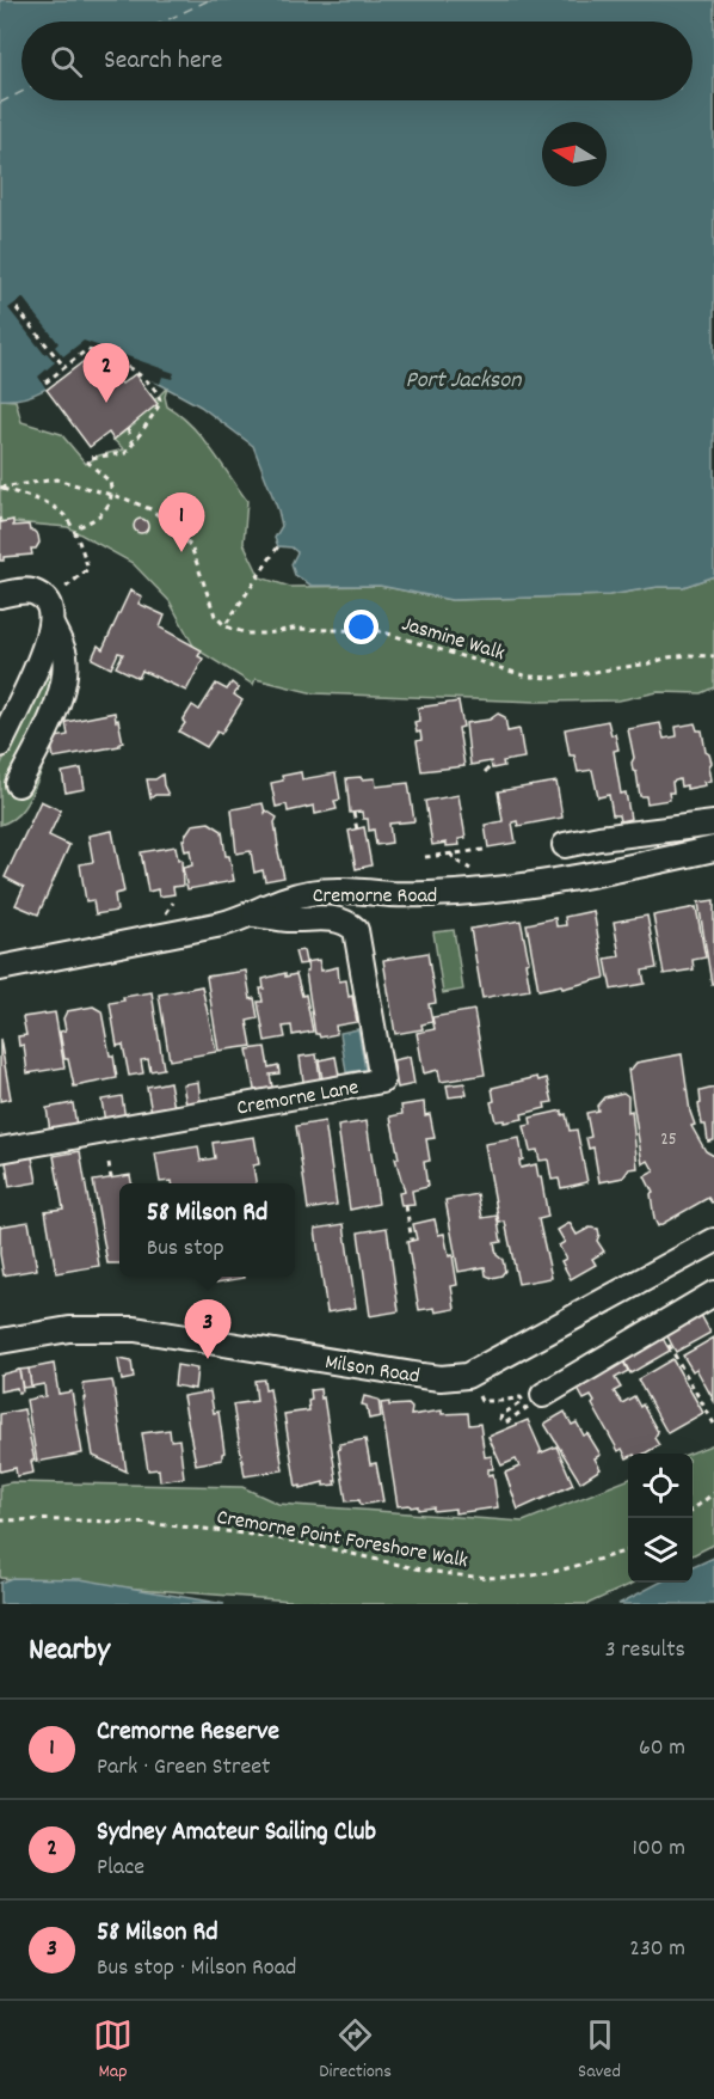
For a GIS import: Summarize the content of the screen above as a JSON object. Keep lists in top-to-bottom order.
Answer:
{
  "streets": {
    "street": ["Cremorne Road", "Cremorne Lane", "Milson Road"],
    "path": ["Jasmine Walk", "Cremorne Point Foreshore Walk"]
  },
  "crossings": [
    ["Cremorne Road", "Cremorne Lane"]
  ],
  "water": ["Port Jackson"],
  "house_numbers": ["25"],
  "north": "left",
  "page": {
    "search": "Search here",
    "pins": ["2", "1", "3"],
    "popup": ["58 Milson Rd", "Bus stop"],
    "heading": ["Nearby", "3 results"],
    "list": [
      {
        "mark": "1",
        "name": "Cremorne Reserve",
        "note": "Park · Green Street",
        "value": "60 m"
      },
      {
        "mark": "2",
        "name": "Sydney Amateur Sailing Club",
        "note": "Place",
        "value": "100 m"
      },
      {
        "mark": "3",
        "name": "58 Milson Rd",
        "note": "Bus stop · Milson Road",
        "value": "230 m"
      }
    ],
    "nav": ["Map", "Directions", "Saved"]
  }
}
